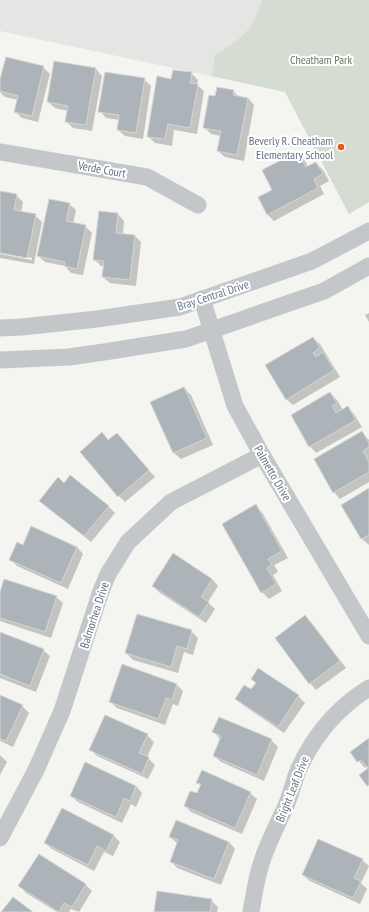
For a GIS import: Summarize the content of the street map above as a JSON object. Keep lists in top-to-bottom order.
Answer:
{
  "streets": {
    "street": [
      "Verde Court",
      "Bray Central Drive",
      "Palmetto Drive",
      "Balmorhea Drive",
      "Bright Leaf Drive"
    ]
  },
  "crossings": [
    ["Bray Central Drive", "Palmetto Drive"],
    ["Palmetto Drive", "Balmorhea Drive"]
  ],
  "parks": ["Cheatham Park"],
  "places": ["Beverly R. Cheatham Elementary School"]
}
